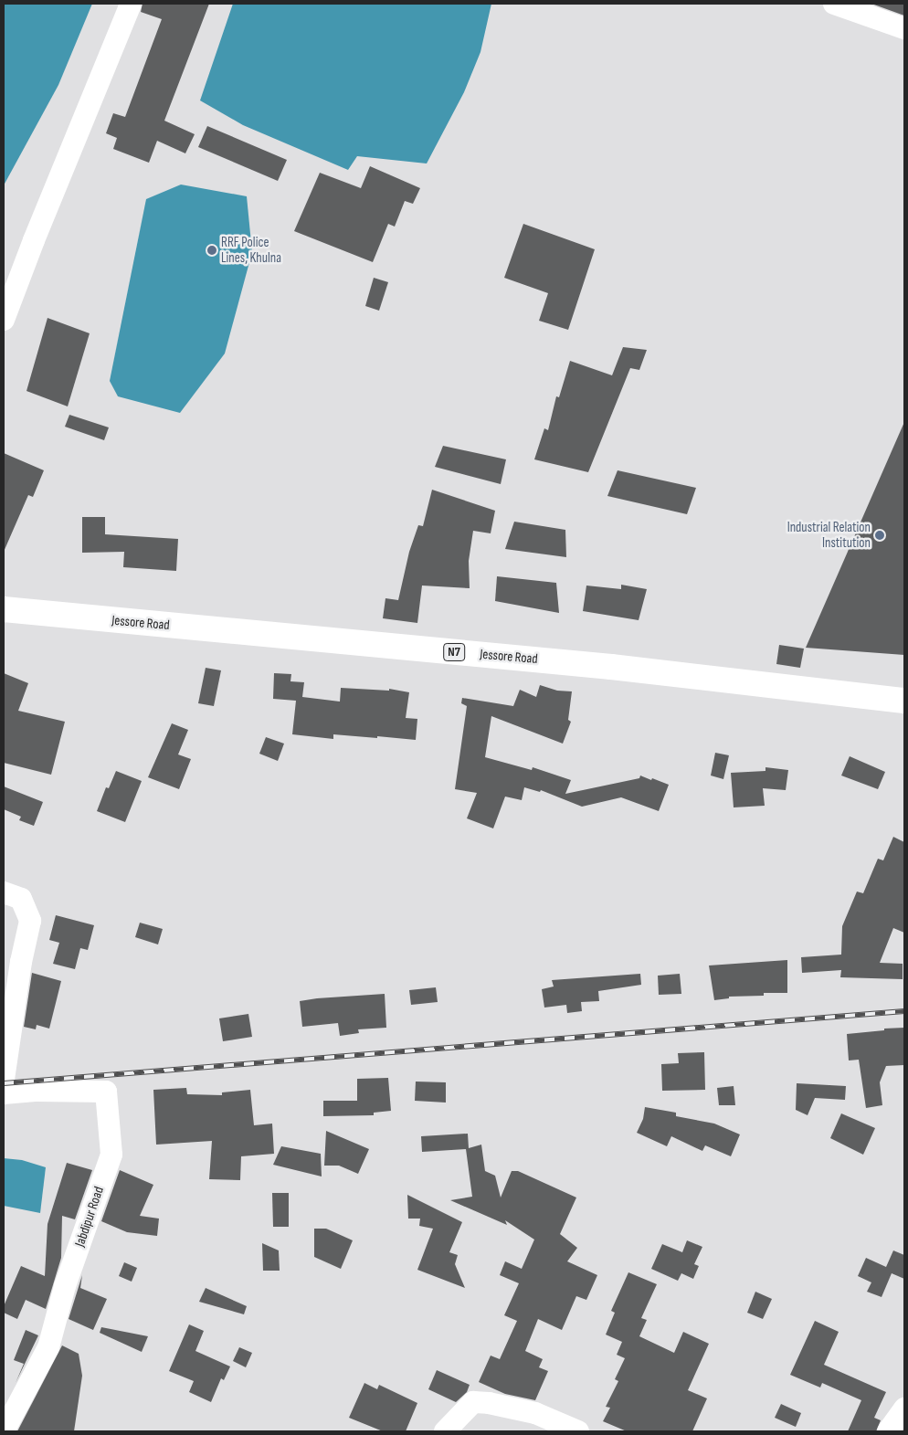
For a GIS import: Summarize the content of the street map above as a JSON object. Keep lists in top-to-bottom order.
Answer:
{
  "streets": {
    "highway": ["Jessore Road", "N7"],
    "street": ["Jabdipur Road"]
  },
  "places": ["RRF Police Lines, Khulna", "Industrial Relation Institution"]
}
